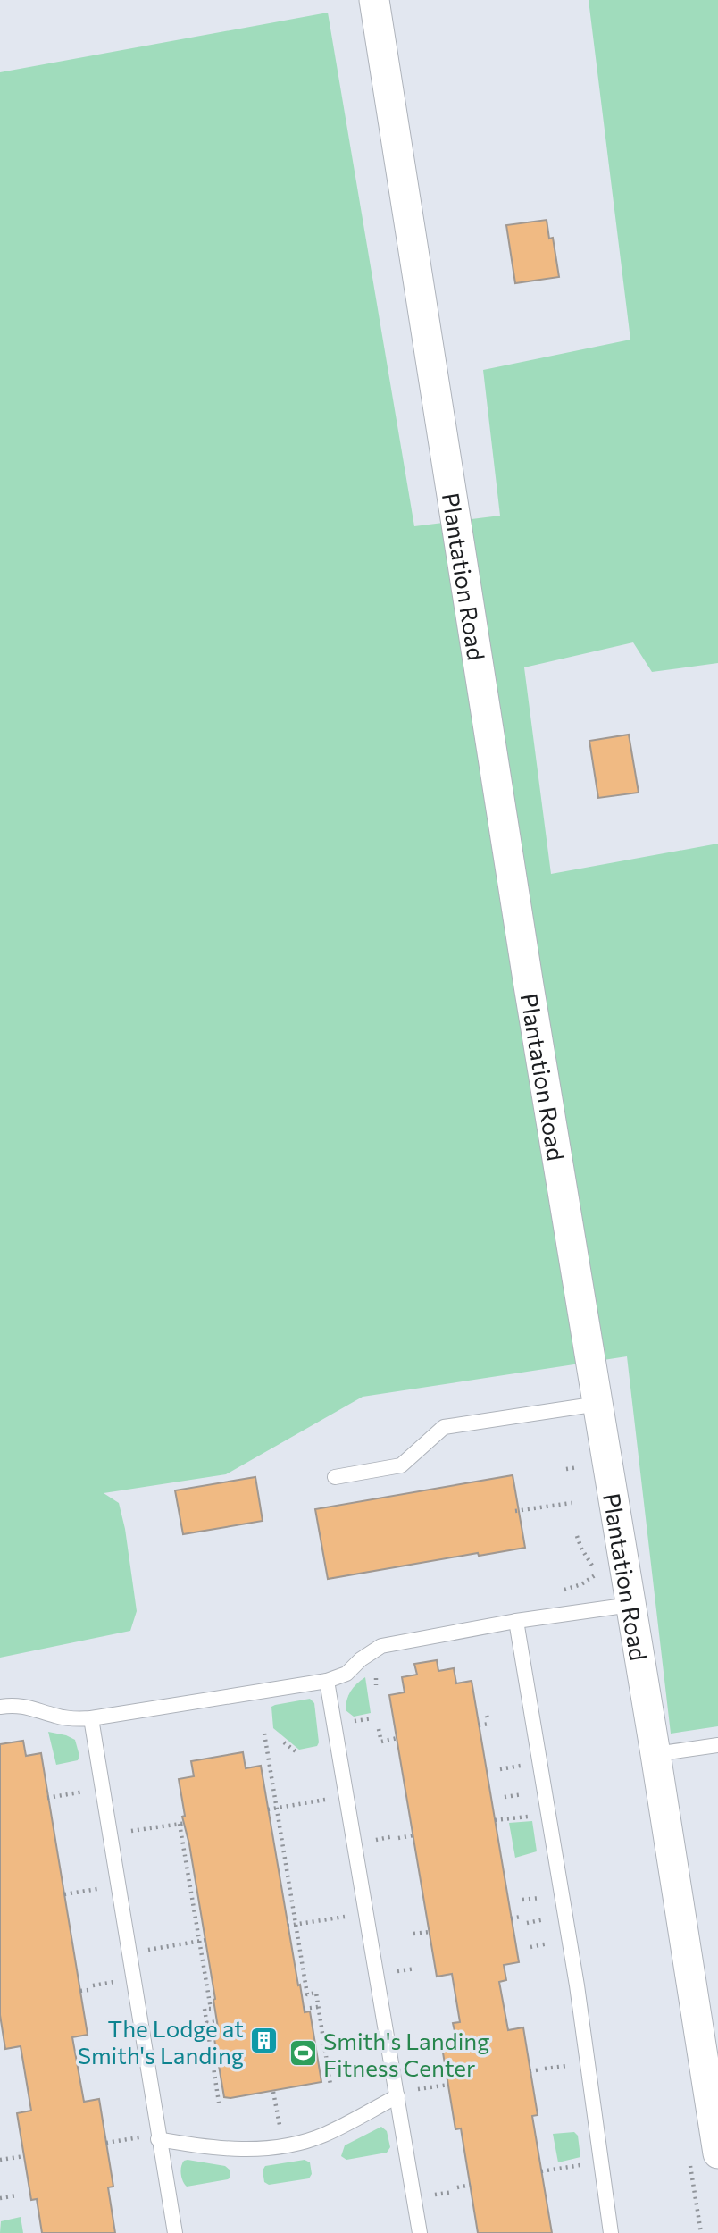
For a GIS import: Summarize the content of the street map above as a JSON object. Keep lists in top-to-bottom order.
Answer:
{
  "streets": {
    "street": ["Plantation Road"]
  },
  "places": {
    "building": ["The Lodge at Smith's Landing"],
    "sports": ["Smith's Landing Fitness Center"]
  }
}
